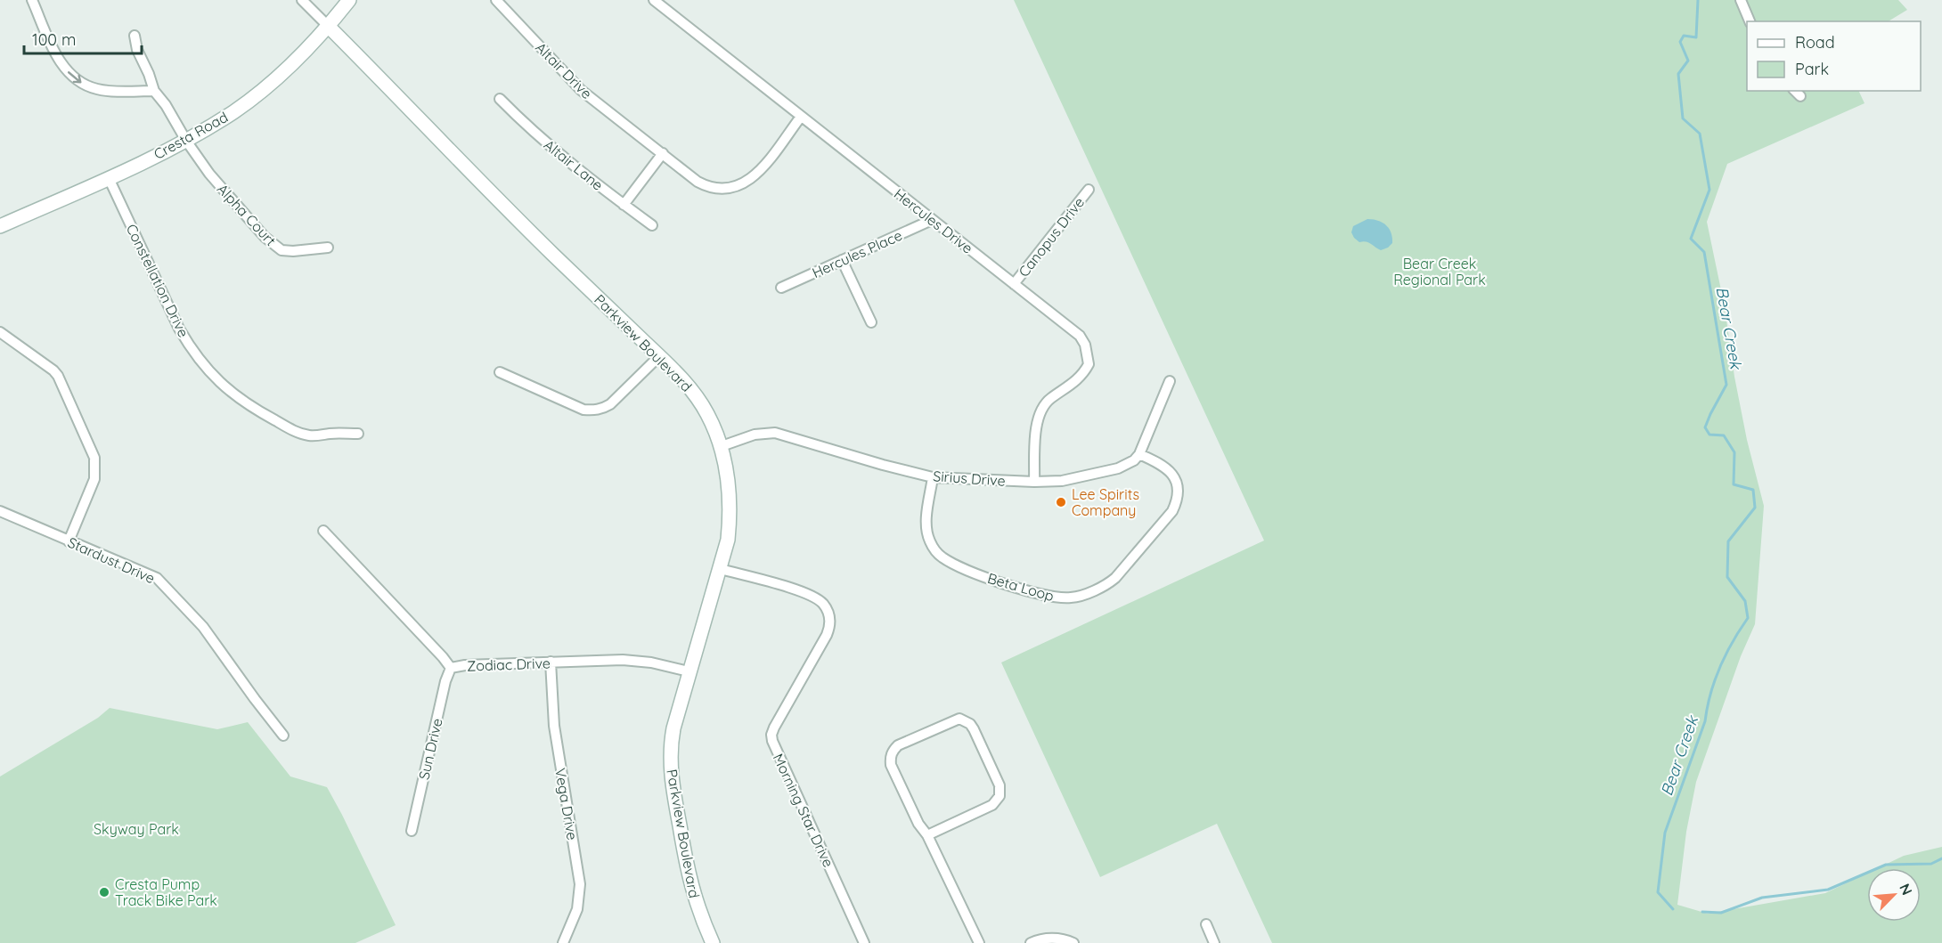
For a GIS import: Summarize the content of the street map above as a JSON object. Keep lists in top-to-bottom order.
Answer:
{
  "streets": {
    "street": [
      "Altair Drive",
      "Cresta Road",
      "Altair Lane",
      "Alpha Court",
      "Hercules Drive",
      "Canopus Drive",
      "Hercules Place",
      "Constellation Drive",
      "Parkview Boulevard",
      "Sirius Drive",
      "Stardust Drive",
      "Beta Loop",
      "Zodiac Drive",
      "Sun Drive",
      "Vega Drive",
      "Morning Star Drive"
    ]
  },
  "crossings": [
    ["Altair Drive", "Hercules Drive"],
    ["Cresta Road", "Alpha Court"],
    ["Cresta Road", "Constellation Drive"],
    ["Cresta Road", "Parkview Boulevard"],
    ["Hercules Drive", "Canopus Drive"],
    ["Hercules Drive", "Hercules Place"],
    ["Hercules Drive", "Sirius Drive"],
    ["Parkview Boulevard", "Sirius Drive"],
    ["Parkview Boulevard", "Zodiac Drive"],
    ["Parkview Boulevard", "Morning Star Drive"],
    ["Sirius Drive", "Beta Loop"],
    ["Zodiac Drive", "Sun Drive"],
    ["Zodiac Drive", "Vega Drive"]
  ],
  "water": ["Bear Creek"],
  "parks": ["Bear Creek Regional Park", "Skyway Park"],
  "places": ["Lee Spirits Company", "Cresta Pump Track Bike Park"],
  "legend": ["Road", "Park"],
  "scale_bar": "100 m",
  "north": "top right"
}
